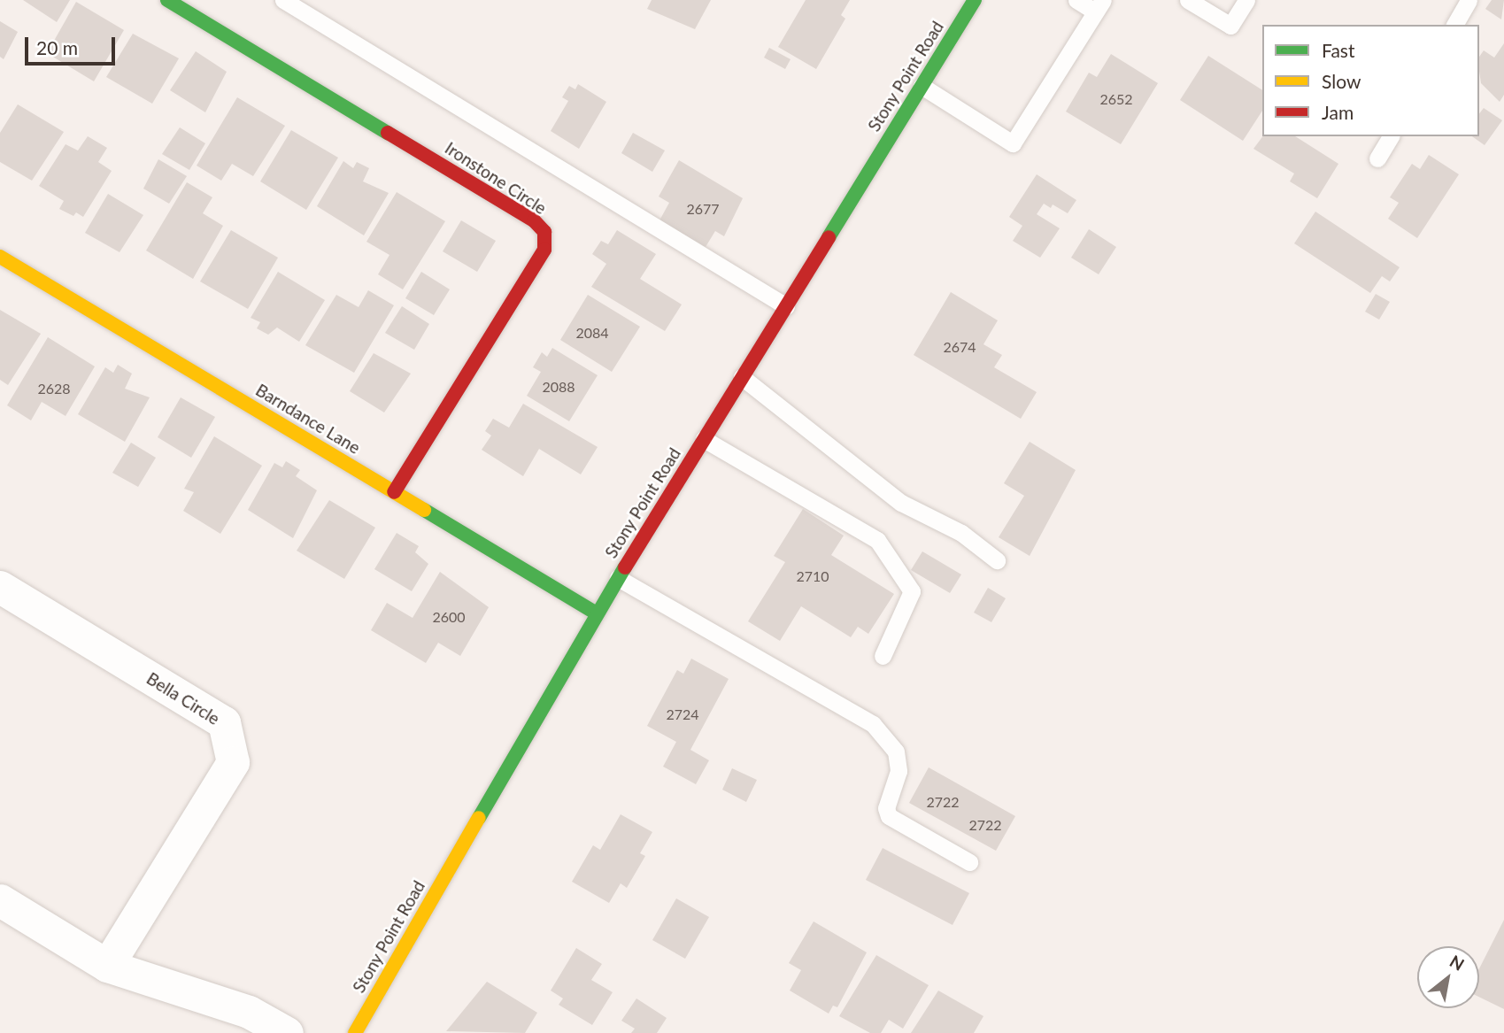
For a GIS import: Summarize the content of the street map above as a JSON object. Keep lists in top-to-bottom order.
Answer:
{
  "streets": {
    "street": [
      "Stony Point Road",
      "Ironstone Circle",
      "Barndance Lane",
      "Bella Circle"
    ]
  },
  "crossings": [
    ["Stony Point Road", "Barndance Lane"],
    ["Ironstone Circle", "Barndance Lane"]
  ],
  "house_numbers": [
    "2652",
    "2677",
    "2084",
    "2674",
    "2088",
    "2628",
    "2710",
    "2600",
    "2724",
    "2722",
    "2722"
  ],
  "legend": ["Fast", "Slow", "Jam"],
  "scale_bar": "20 m",
  "north": "top right"
}
